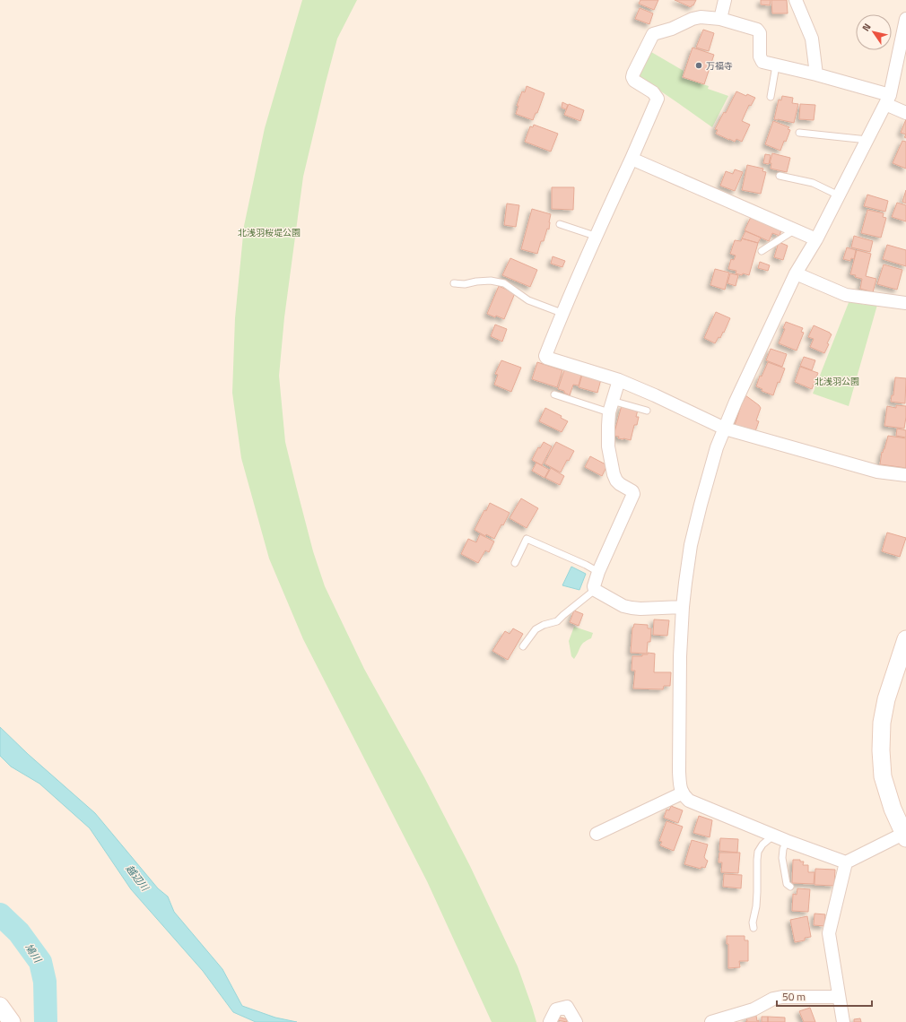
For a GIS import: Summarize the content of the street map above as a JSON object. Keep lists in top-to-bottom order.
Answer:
{
  "water": ["越辺川", "鳩川"],
  "parks": ["北浅羽桜堤公園", "北浅羽公園"],
  "places": ["万福寺"],
  "scale_bar": "50 m",
  "north": "top left"
}
